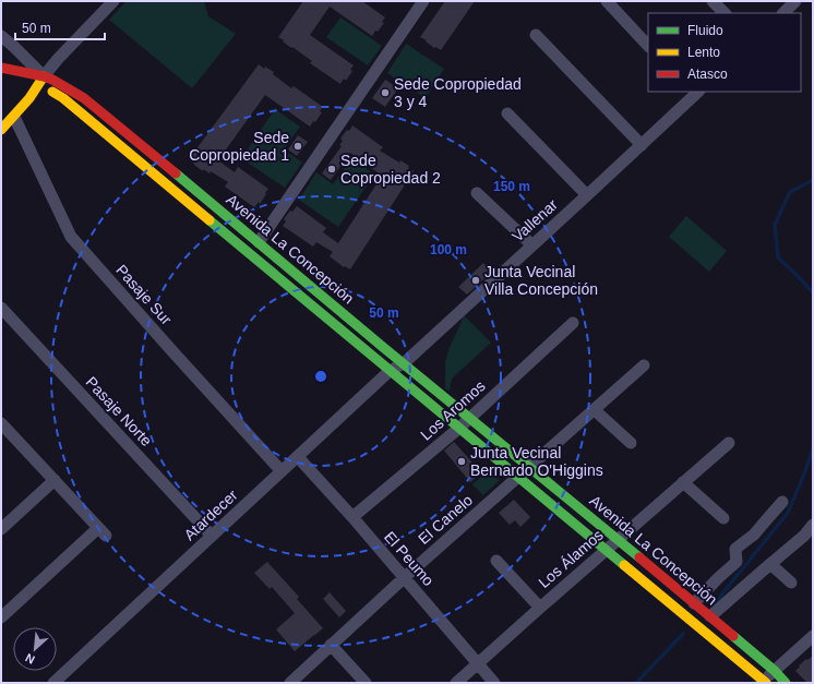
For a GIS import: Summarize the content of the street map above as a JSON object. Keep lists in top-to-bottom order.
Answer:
{
  "streets": {
    "street": [
      "Vallenar",
      "Avenida La Concepción",
      "Pasaje Sur",
      "Los Aromos",
      "Pasaje Norte",
      "Atardecer",
      "El Canelo",
      "El Peumo",
      "Los Álamos"
    ]
  },
  "crossings": [
    ["Vallenar", "Avenida La Concepción"],
    ["Vallenar", "Atardecer"],
    ["Avenida La Concepción", "Los Aromos"],
    ["Avenida La Concepción", "Atardecer"],
    ["Avenida La Concepción", "El Canelo"],
    ["Avenida La Concepción", "Los Álamos"],
    ["Pasaje Sur", "Atardecer"],
    ["Los Aromos", "El Peumo"],
    ["Pasaje Norte", "Atardecer"],
    ["Atardecer", "El Peumo"],
    ["El Canelo", "El Peumo"],
    ["El Peumo", "Los Álamos"]
  ],
  "places": [
    "Sede Copropiedad 3 y 4",
    "Sede Copropiedad 1",
    "Sede Copropiedad 2",
    "Junta Vecinal Villa Concepción",
    "Junta Vecinal Bernardo O'Higgins"
  ],
  "legend": ["Fluido", "Lento", "Atasco"],
  "scale_bar": "50 m",
  "north": "bottom left",
  "rings": ["150 m", "100 m", "50 m"]
}
